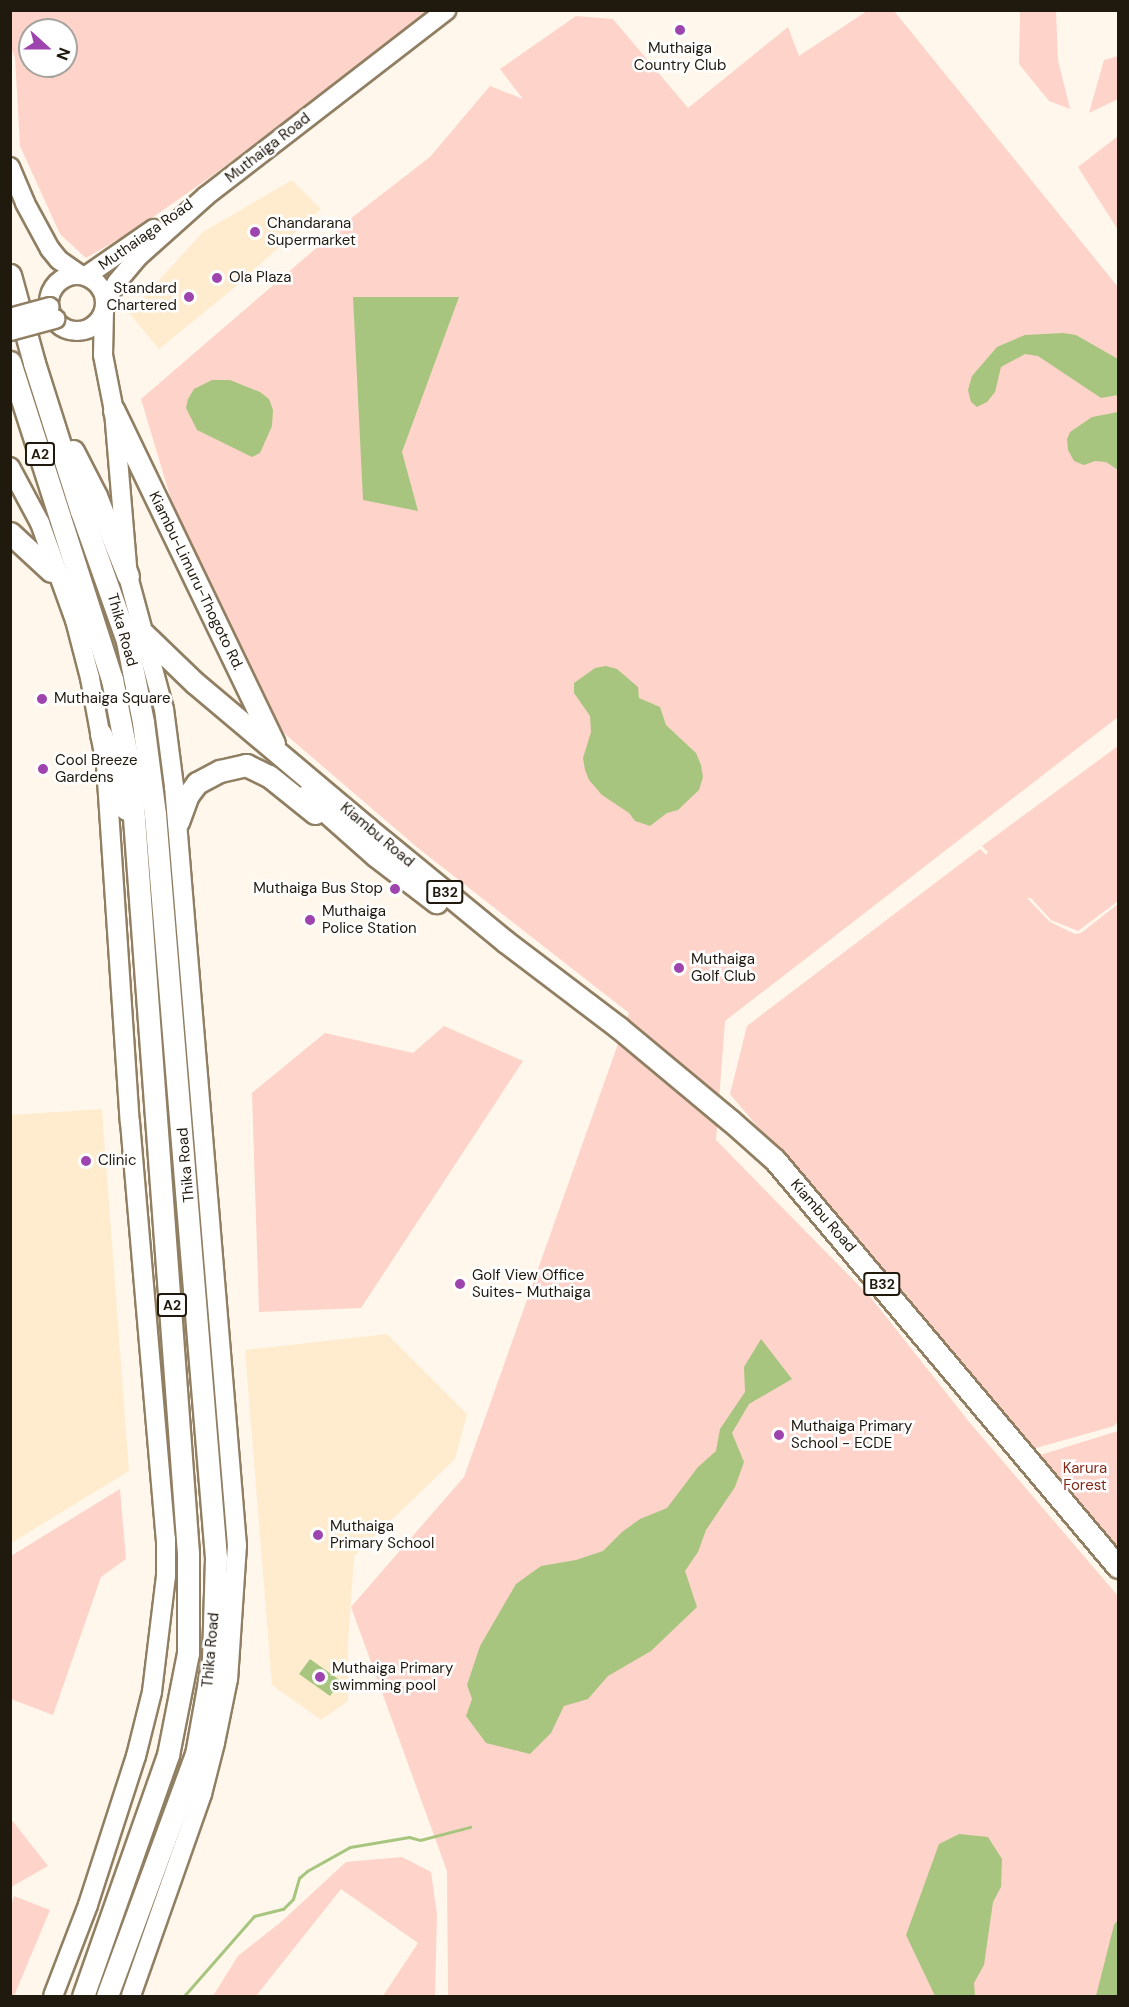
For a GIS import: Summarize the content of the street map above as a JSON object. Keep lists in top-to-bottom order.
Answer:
{
  "streets": {
    "highway": [
      "A2",
      "Kiambu-Limuru-Thogoto Rd.",
      "Thika Road",
      "Kiambu Road",
      "B32"
    ],
    "main road": ["Muthaiga Road", "Muthaiaga Road"]
  },
  "crossings": [
    ["Muthaiga Road", "Muthaiaga Road"],
    ["A2", "Thika Road"],
    ["Kiambu-Limuru-Thogoto Rd.", "Thika Road"],
    ["Kiambu-Limuru-Thogoto Rd.", "Kiambu Road"],
    ["Thika Road", "Kiambu Road"]
  ],
  "parks": ["Karura Forest"],
  "places": [
    "Muthaiga Country Club",
    "Chandarana Supermarket",
    "Ola Plaza",
    "Standard Chartered",
    "Muthaiga Square",
    "Cool Breeze Gardens",
    "Muthaiga Bus Stop",
    "Muthaiga Police Station",
    "Muthaiga Golf Club",
    "Clinic",
    "Golf View Office Suites- Muthaiga",
    "Muthaiga Primary School - ECDE",
    "Muthaiga Primary School",
    "Muthaiga Primary swimming pool"
  ],
  "north": "right"
}
